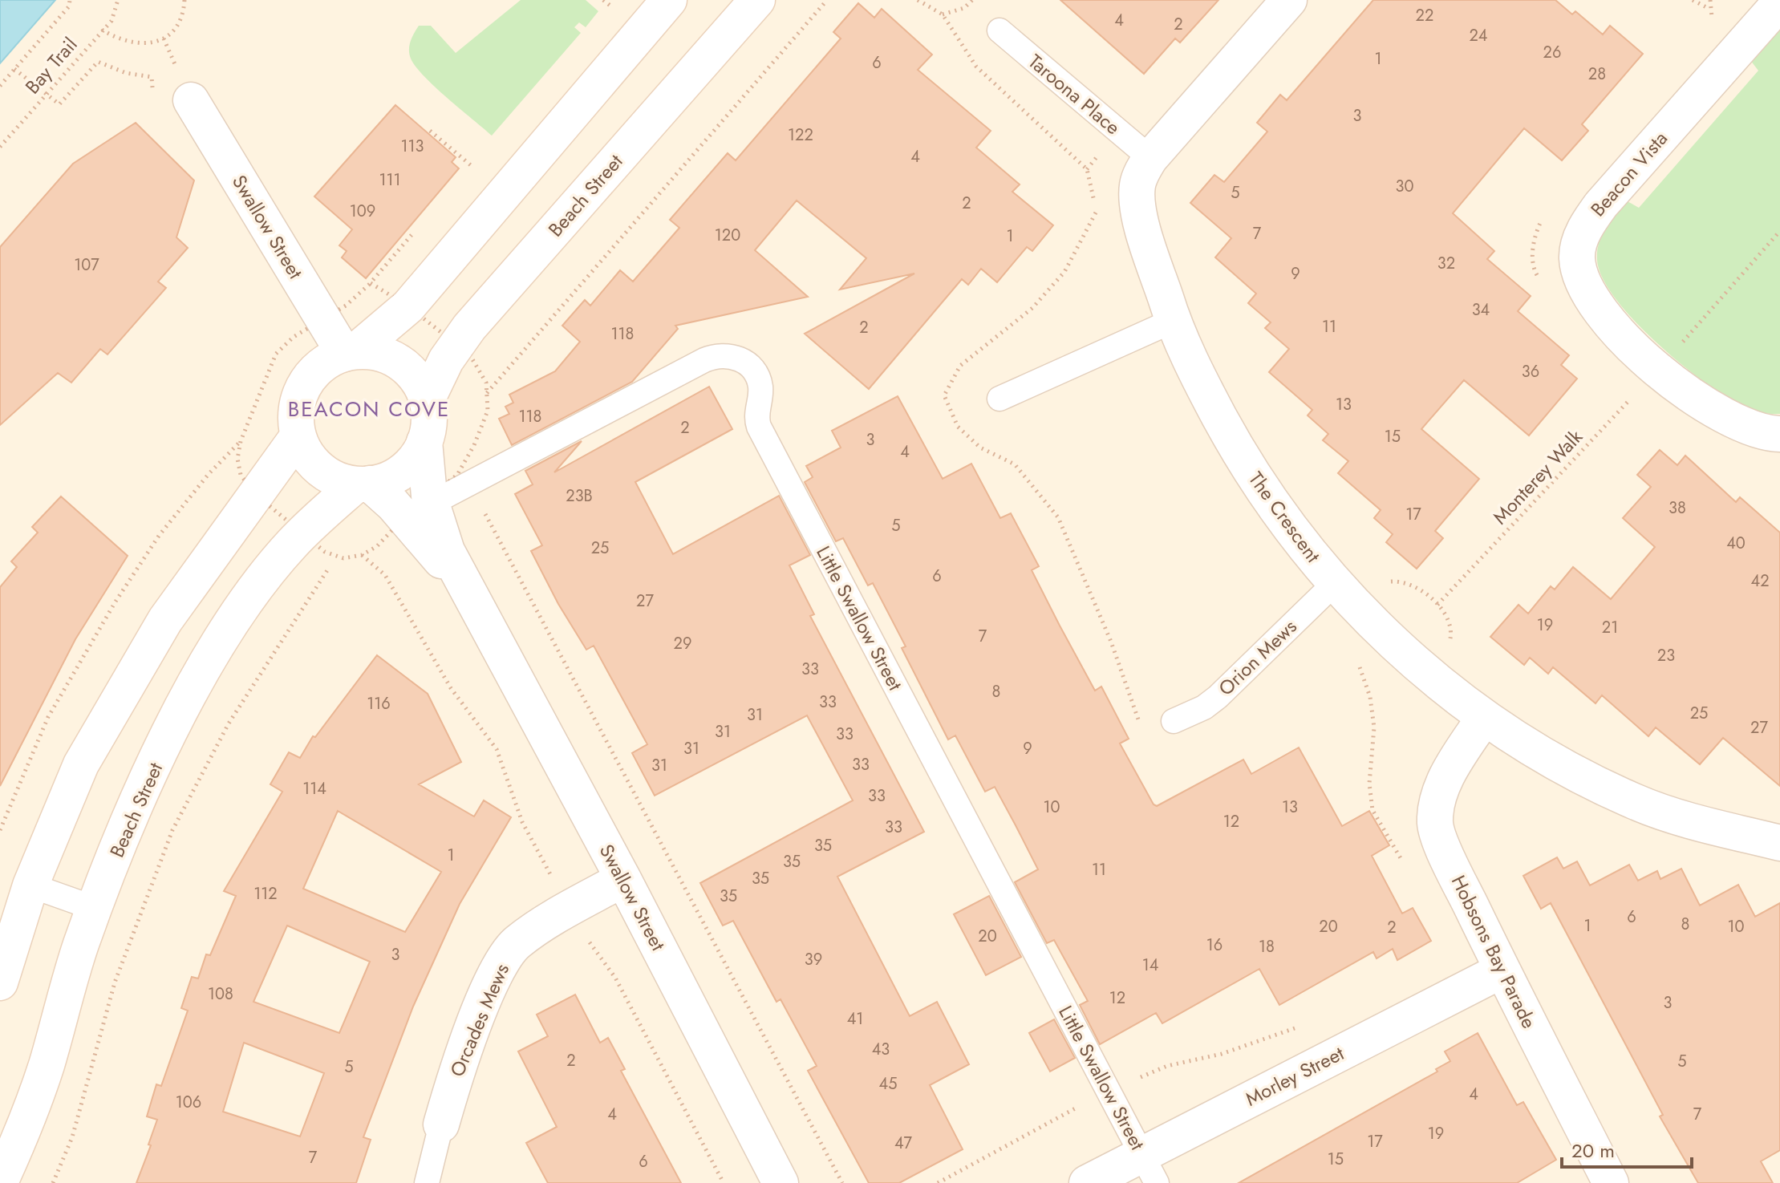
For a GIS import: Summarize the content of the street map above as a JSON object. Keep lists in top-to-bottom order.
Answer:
{
  "streets": {
    "street": [
      "Beacon Vista",
      "Beach Street",
      "Swallow Street",
      "The Crescent",
      "Hobsons Bay Parade",
      "Orcades Mews",
      "Morley Street"
    ],
    "lane": ["Taroona Place", "Little Swallow Street", "Orion Mews"],
    "path": ["Bay Trail", "Monterey Walk"]
  },
  "crossings": [
    ["Taroona Place", "The Crescent"],
    ["Beacon Vista", "Monterey Walk"],
    ["Beach Street", "Swallow Street"],
    ["Swallow Street", "Little Swallow Street"],
    ["Swallow Street", "Orcades Mews"],
    ["The Crescent", "Orion Mews"],
    ["The Crescent", "Hobsons Bay Parade"],
    ["Little Swallow Street", "Morley Street"],
    ["Hobsons Bay Parade", "Morley Street"]
  ],
  "districts": ["BEACON COVE"],
  "house_numbers": [
    "22",
    "4",
    "2",
    "24",
    "26",
    "1",
    "6",
    "28",
    "3",
    "122",
    "113",
    "4",
    "111",
    "30",
    "5",
    "2",
    "109",
    "7",
    "120",
    "1",
    "32",
    "107",
    "9",
    "34",
    "11",
    "2",
    "118",
    "36",
    "13",
    "118",
    "2",
    "15",
    "3",
    "4",
    "23B",
    "38",
    "17",
    "5",
    "40",
    "25",
    "6",
    "42",
    "27",
    "19",
    "21",
    "7",
    "29",
    "23",
    "33",
    "8",
    "33",
    "116",
    "25",
    "31",
    "27",
    "31",
    "33",
    "31",
    "9",
    "33",
    "31",
    "114",
    "33",
    "10",
    "13",
    "12",
    "33",
    "35",
    "1",
    "35",
    "11",
    "35",
    "112",
    "35",
    "6",
    "8",
    "1",
    "20",
    "10",
    "2",
    "20",
    "16",
    "18",
    "3",
    "39",
    "14",
    "108",
    "12",
    "3",
    "41",
    "43",
    "2",
    "5",
    "5",
    "45",
    "4",
    "106",
    "4",
    "7",
    "19",
    "17",
    "47",
    "7",
    "15",
    "6"
  ],
  "scale_bar": "20 m"
}
